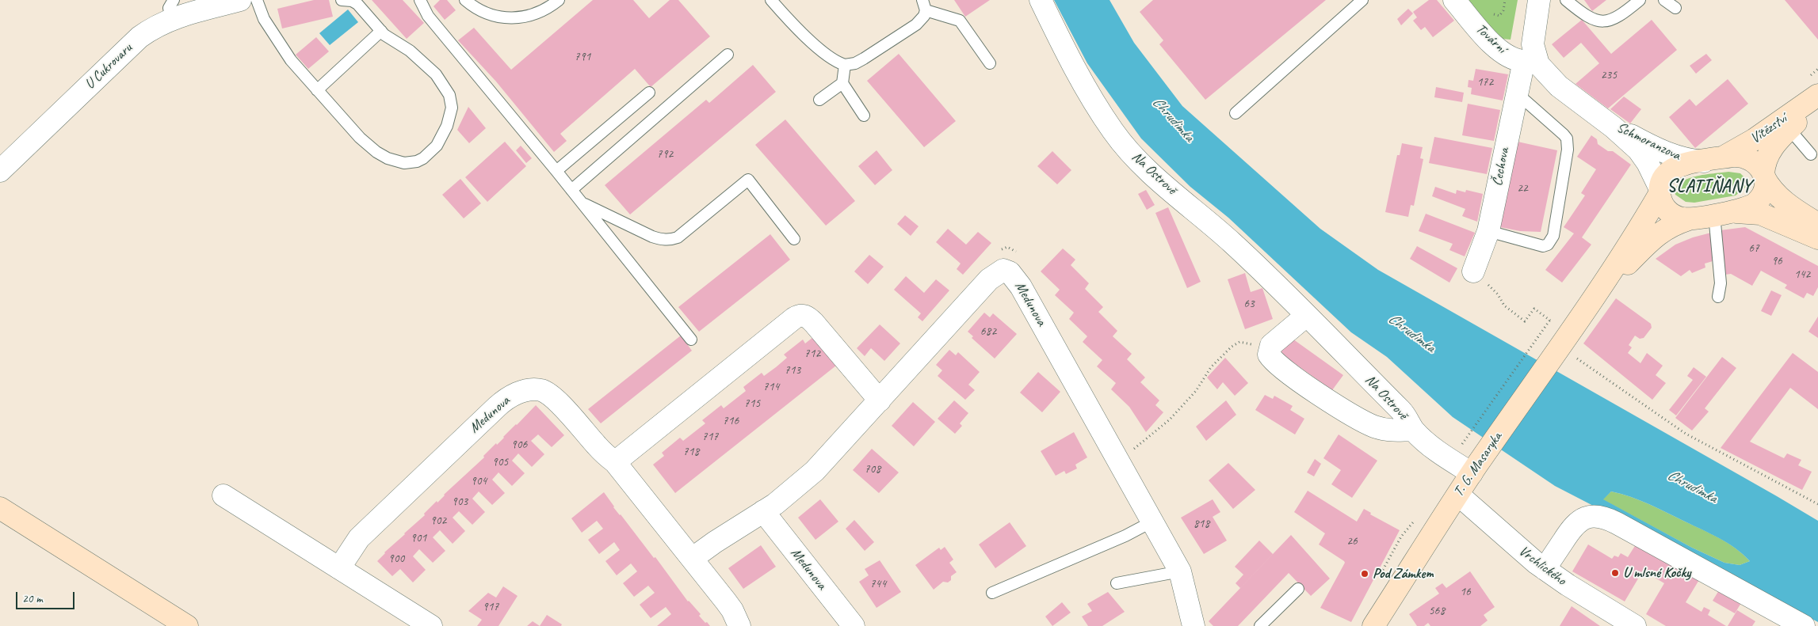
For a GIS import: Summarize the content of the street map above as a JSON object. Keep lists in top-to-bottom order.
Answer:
{
  "streets": {
    "main road": ["Vítězství", "T. G. Masaryka"],
    "street": [
      "Tovární",
      "U Cukrovaru",
      "Schmoranzova",
      "Čechova",
      "Na Ostrově",
      "Medunova",
      "Vrchlického"
    ]
  },
  "crossings": [
    ["Tovární", "Schmoranzova"],
    ["Tovární", "Čechova"],
    ["Vítězství", "Schmoranzova"],
    ["Vítězství", "T. G. Masaryka"],
    ["Schmoranzova", "Čechova"],
    ["Schmoranzova", "T. G. Masaryka"],
    ["Na Ostrově", "T. G. Masaryka"],
    ["T. G. Masaryka", "Vrchlického"]
  ],
  "districts": ["SLATIŇANY"],
  "water": ["Chrudimka"],
  "places": ["U mlsné Kočky", "Pod Zámkem"],
  "house_numbers": [
    "791",
    "235",
    "172",
    "792",
    "22",
    "67",
    "96",
    "142",
    "63",
    "682",
    "712",
    "713",
    "714",
    "715",
    "716",
    "717",
    "906",
    "718",
    "905",
    "708",
    "904",
    "903",
    "902",
    "818",
    "901",
    "26",
    "900",
    "744",
    "16",
    "917",
    "568"
  ],
  "scale_bar": "20 m"
}
